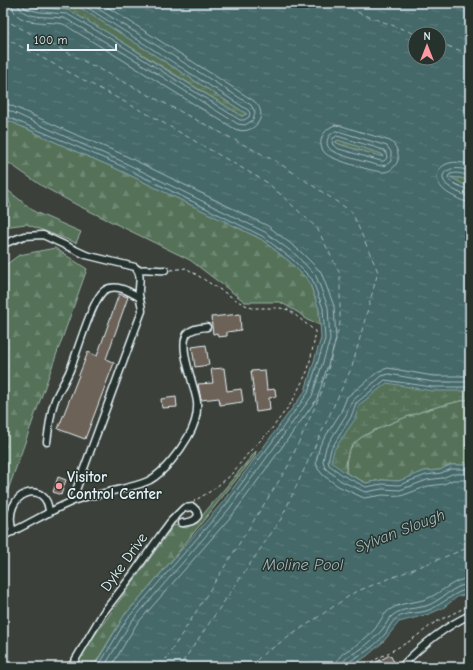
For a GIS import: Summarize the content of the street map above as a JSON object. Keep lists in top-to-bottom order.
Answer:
{
  "streets": {
    "street": ["Dyke Drive"]
  },
  "water": ["Sylvan Slough", "Moline Pool"],
  "places": ["Visitor Control Center"],
  "scale_bar": "100 m",
  "north": "top"
}
